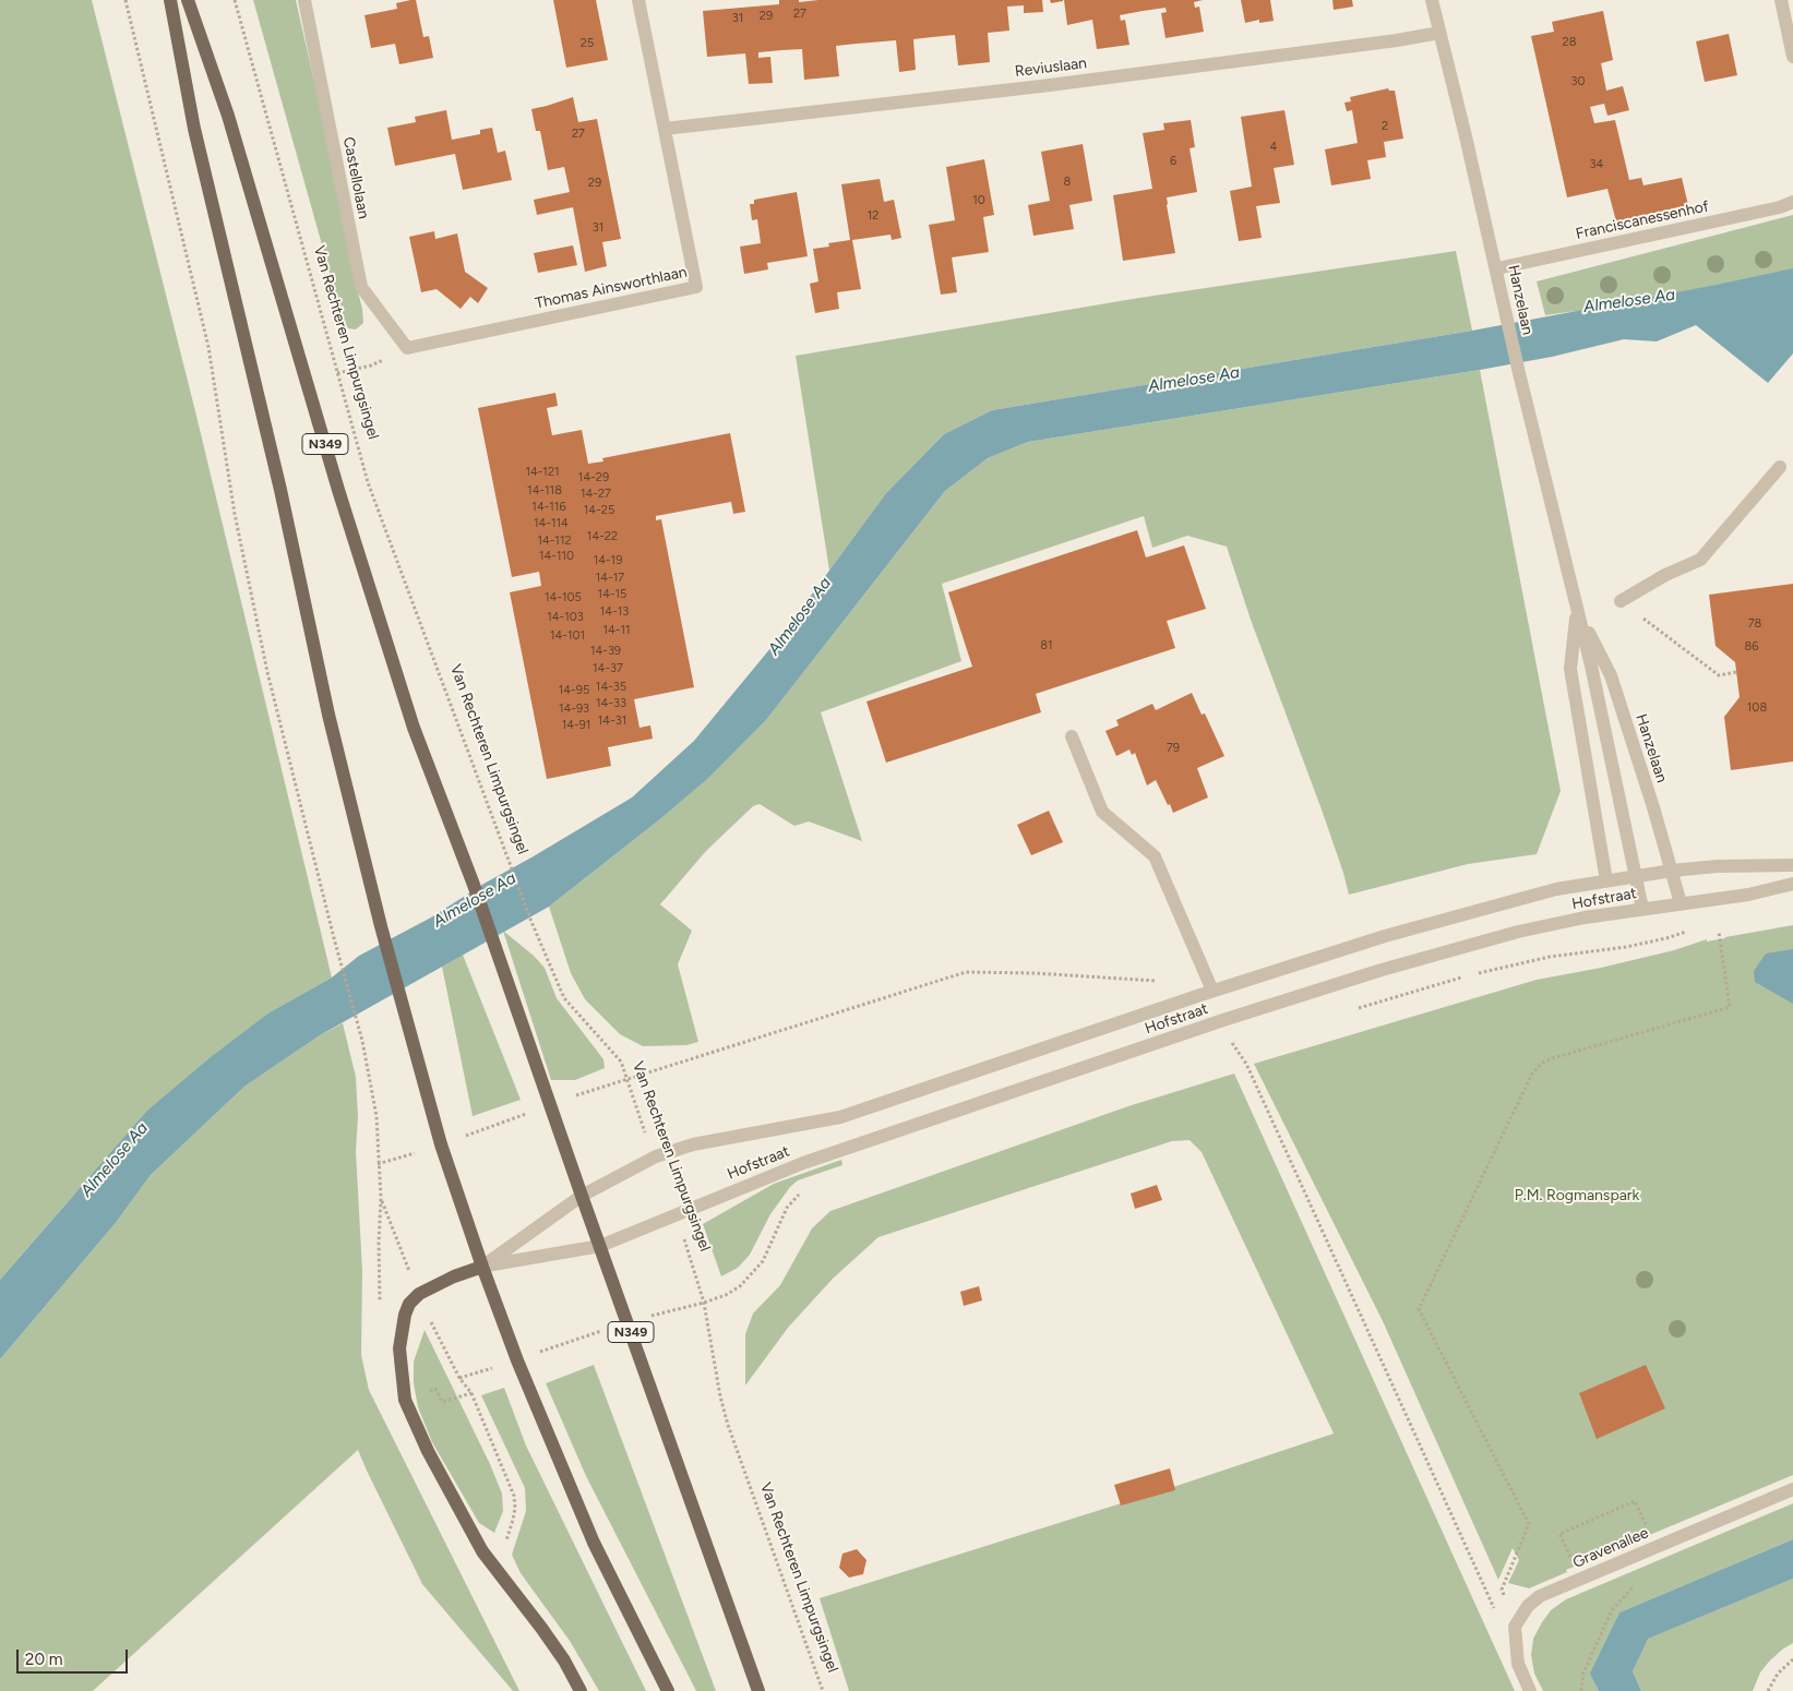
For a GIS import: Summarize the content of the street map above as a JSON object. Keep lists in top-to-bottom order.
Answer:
{
  "streets": {
    "main road": ["N349"],
    "street": [
      "Reviuslaan",
      "Castellolaan",
      "Franciscanessenhof",
      "Thomas Ainsworthlaan",
      "Hanzelaan",
      "Hofstraat",
      "Gravenallee"
    ],
    "path": ["Van Rechteren Limpurgsingel"]
  },
  "crossings": [
    ["Reviuslaan", "Thomas Ainsworthlaan"],
    ["Reviuslaan", "Hanzelaan"],
    ["Castellolaan", "Thomas Ainsworthlaan"],
    ["Franciscanessenhof", "Hanzelaan"],
    ["Hanzelaan", "Hofstraat"],
    ["Van Rechteren Limpurgsingel", "Hofstraat"],
    ["N349", "Hofstraat"]
  ],
  "water": ["Almelose Aa"],
  "parks": ["P.M. Rogmanspark"],
  "house_numbers": [
    "27",
    "29",
    "31",
    "28",
    "25",
    "30",
    "2",
    "27",
    "4",
    "6",
    "34",
    "8",
    "29",
    "10",
    "12",
    "31",
    "14-121",
    "14-29",
    "14-118",
    "14-27",
    "14-116",
    "14-25",
    "14-114",
    "14-22",
    "14-112",
    "14-110",
    "14-19",
    "14-17",
    "14-15",
    "14-105",
    "14-13",
    "14-103",
    "78",
    "14-11",
    "14-101",
    "81",
    "86",
    "14-39",
    "14-37",
    "14-35",
    "14-95",
    "14-33",
    "108",
    "14-93",
    "14-31",
    "14-91",
    "79"
  ],
  "scale_bar": "20 m"
}
